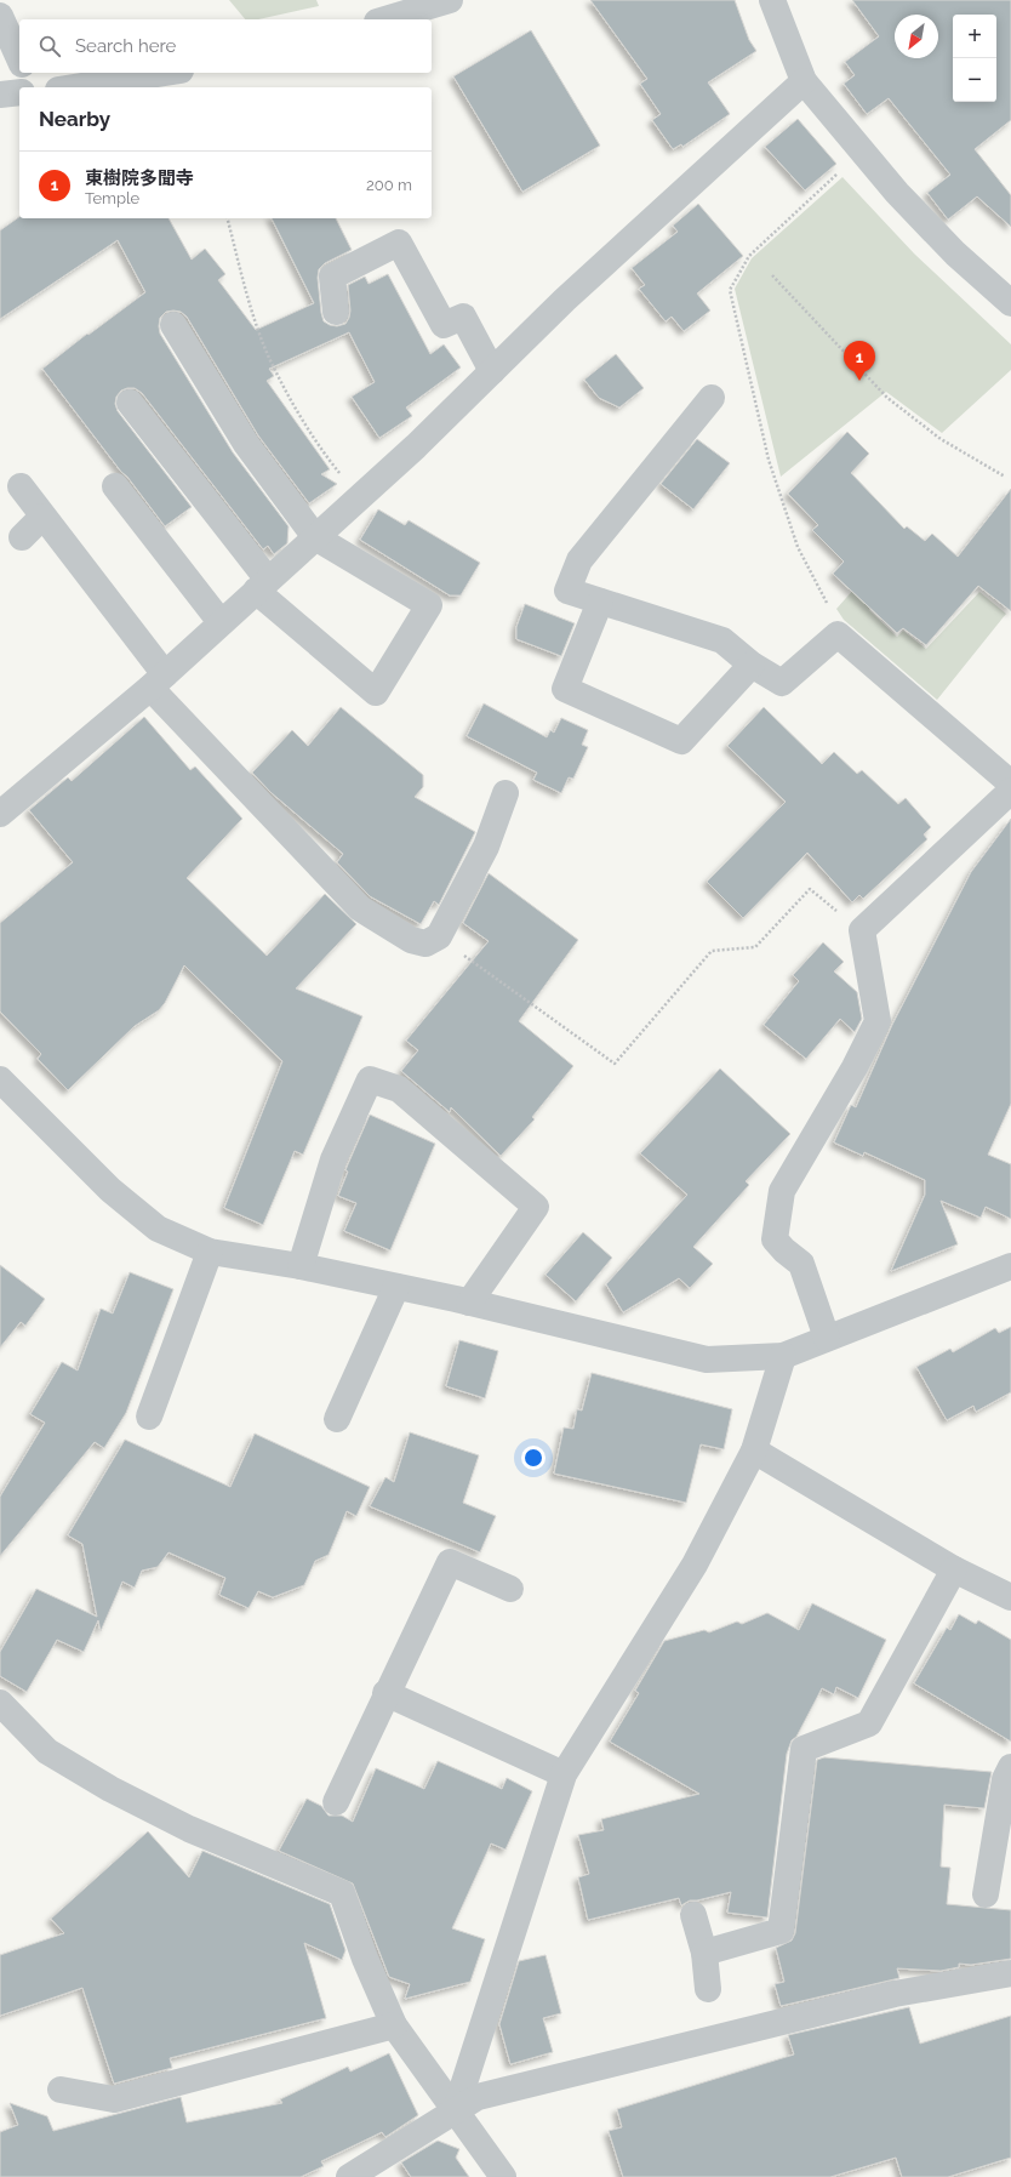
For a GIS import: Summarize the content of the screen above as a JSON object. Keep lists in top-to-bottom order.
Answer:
{
  "north": "bottom left",
  "page": {
    "map_buttons": ["+", "−"],
    "search": "Search here",
    "heading": "Nearby",
    "list": [
      {
        "mark": "1",
        "name": "東樹院多聞寺",
        "note": "Temple",
        "value": "200 m"
      }
    ],
    "pins": "1"
  }
}
